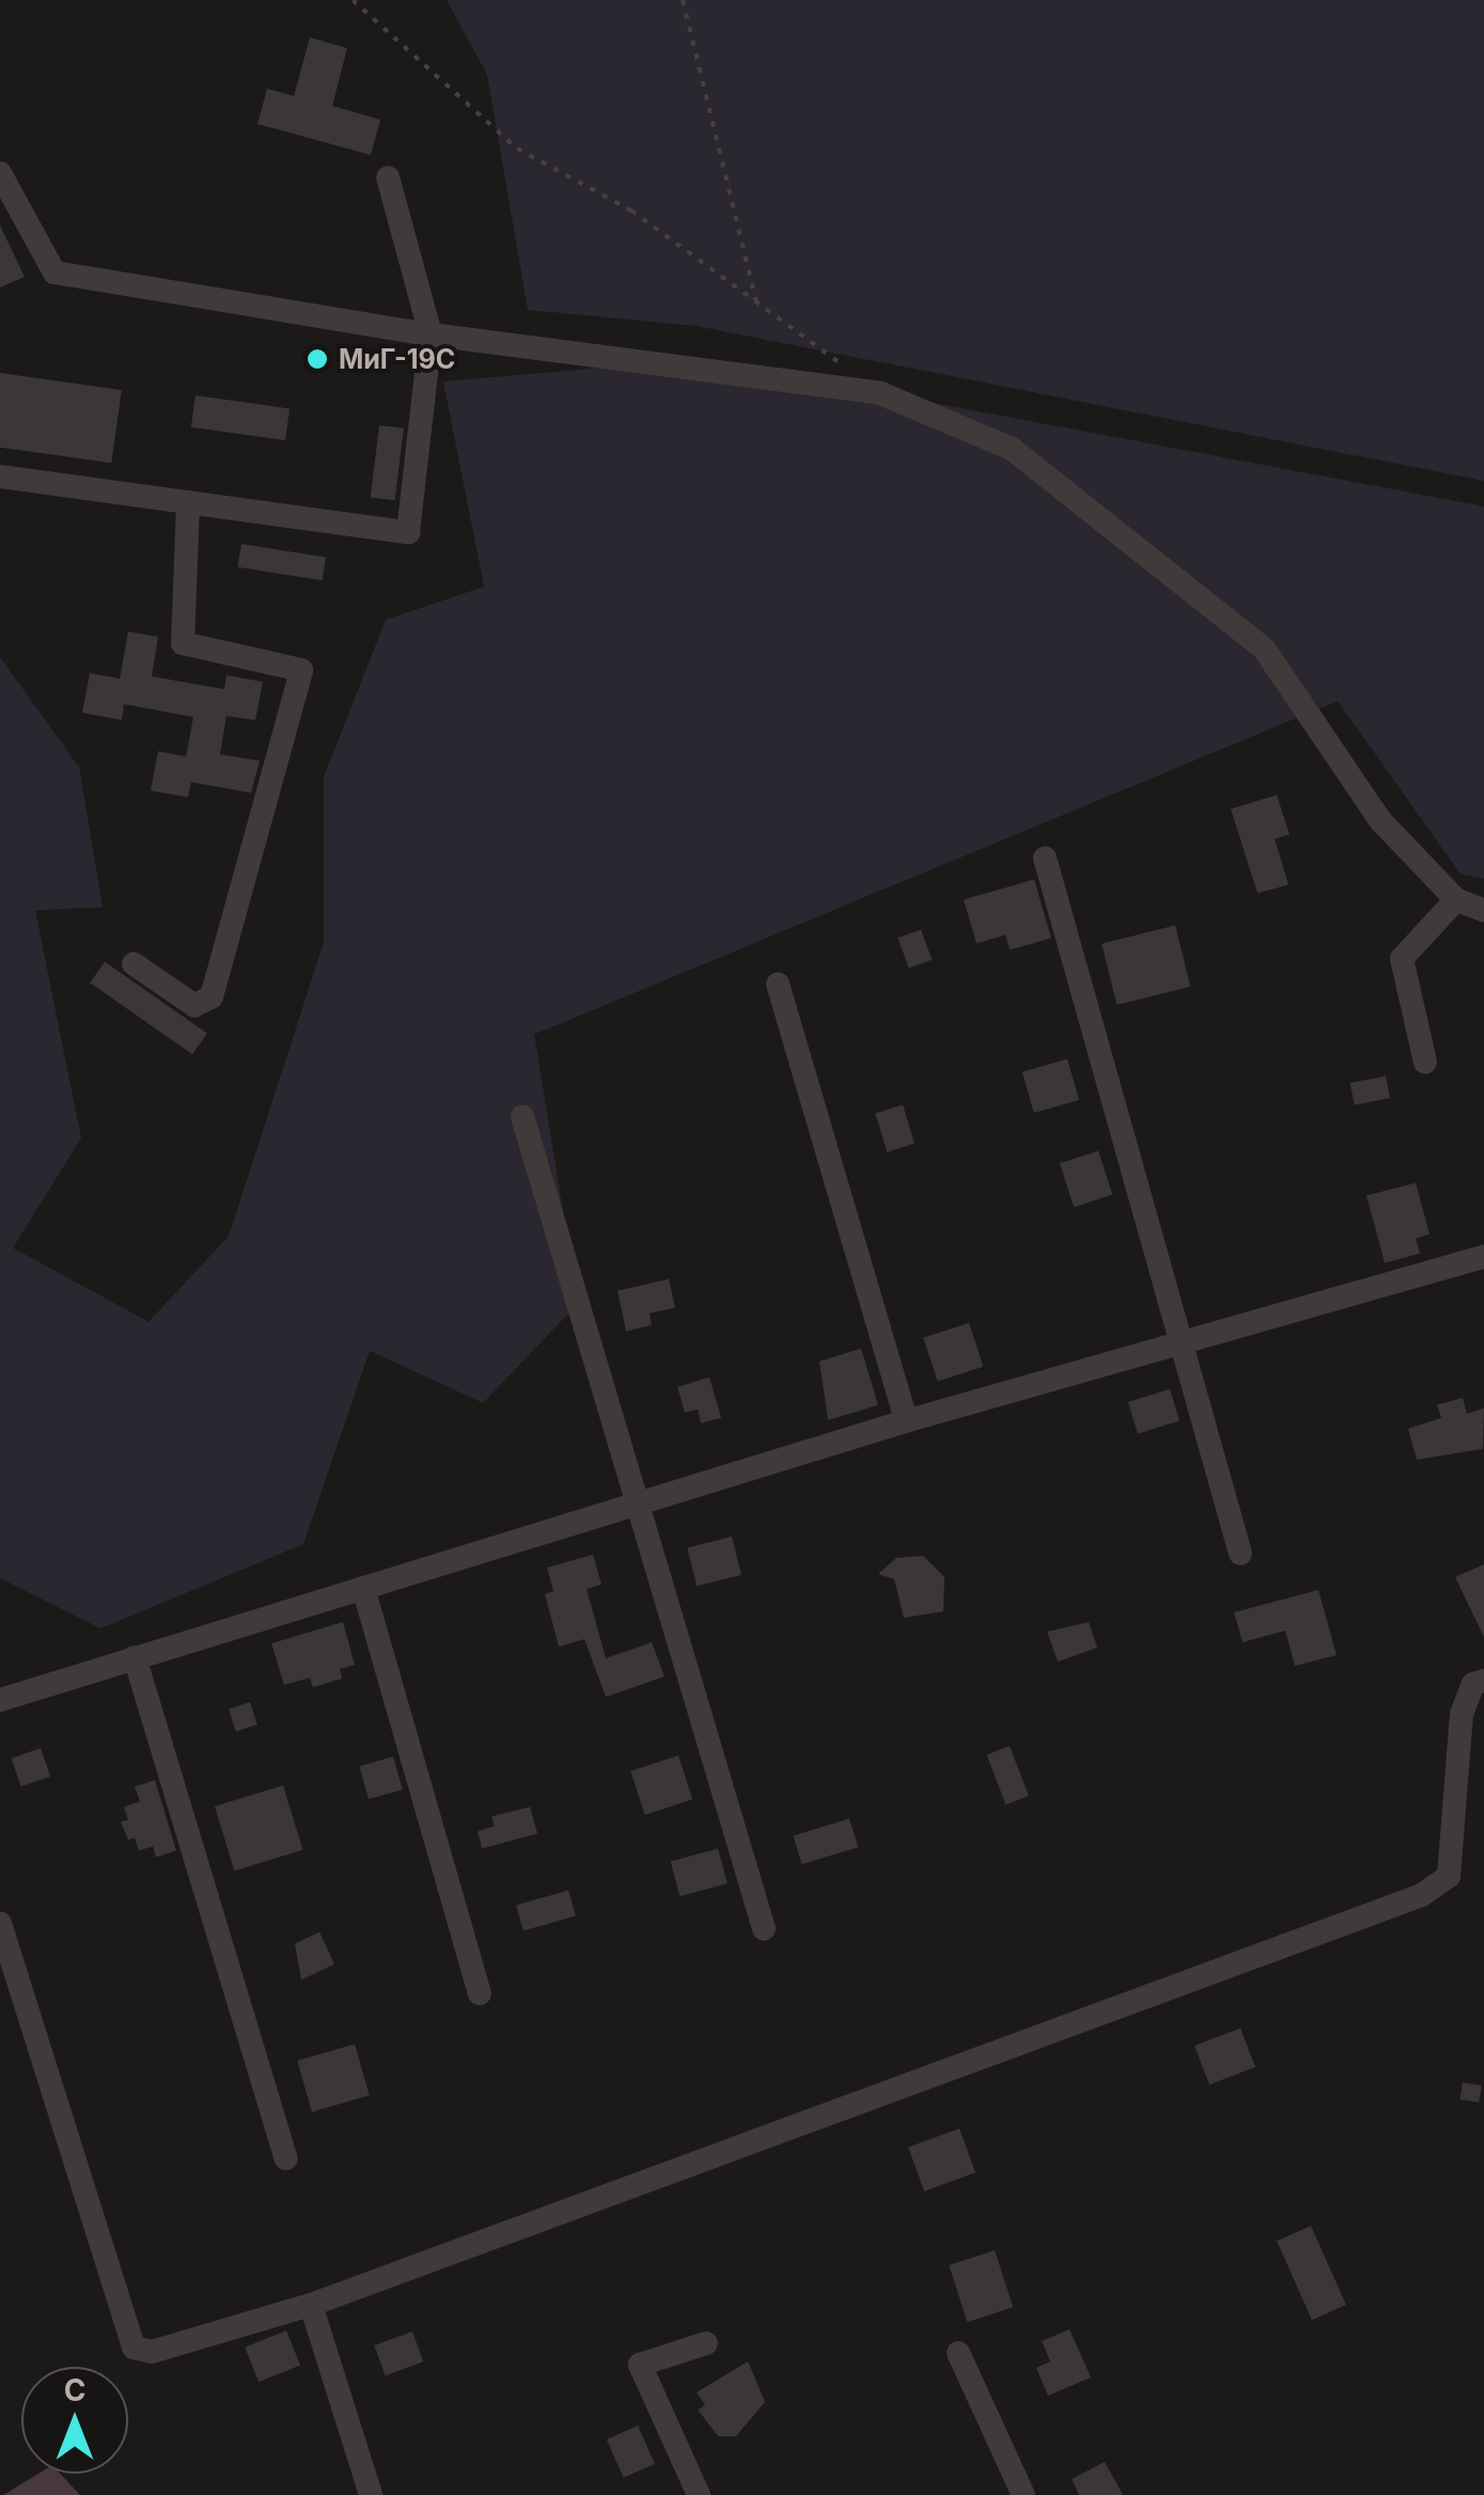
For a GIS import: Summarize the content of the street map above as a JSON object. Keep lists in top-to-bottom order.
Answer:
{
  "places": ["МиГ-19С"],
  "north": "top"
}
